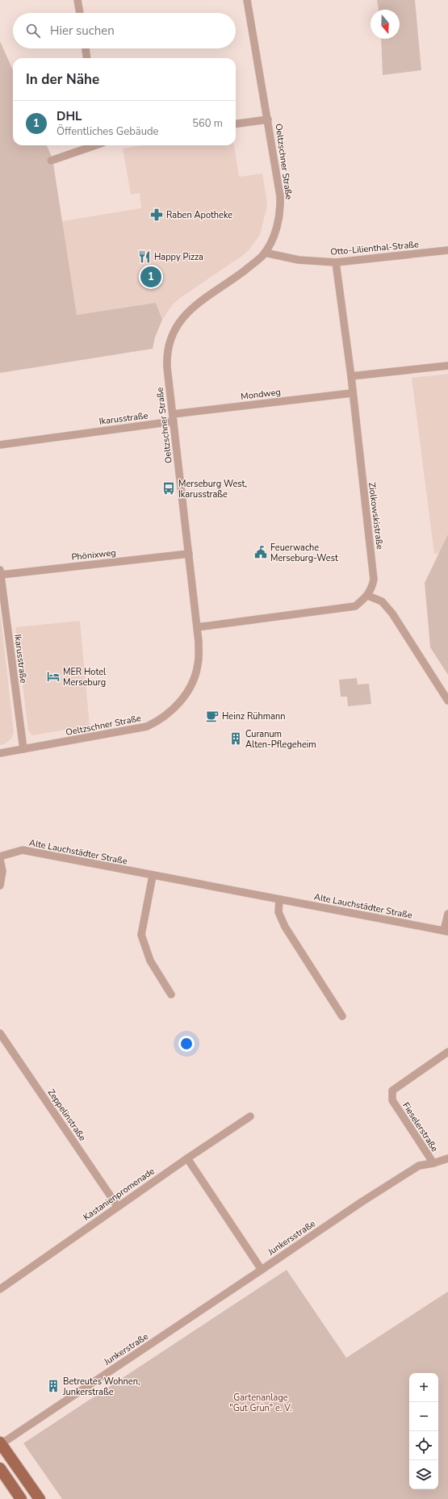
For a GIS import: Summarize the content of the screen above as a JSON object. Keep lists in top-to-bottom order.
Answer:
{
  "streets": {
    "street": [
      "Oeltzschner Straße",
      "Otto-Lilienthal-Straße",
      "Mondweg",
      "Ikarusstraße",
      "Ziolkowskistraße",
      "Phönixweg",
      "Alte Lauchstädter Straße",
      "Zeppelinstraße",
      "Fieselerstraße",
      "Kastanienpromenade",
      "Junkersstraße",
      "Junkerstraße"
    ]
  },
  "crossings": [
    ["Oeltzschner Straße", "Otto-Lilienthal-Straße"],
    ["Oeltzschner Straße", "Mondweg"],
    ["Oeltzschner Straße", "Ikarusstraße"],
    ["Oeltzschner Straße", "Phönixweg"],
    ["Otto-Lilienthal-Straße", "Ziolkowskistraße"],
    ["Mondweg", "Ikarusstraße"],
    ["Mondweg", "Ziolkowskistraße"],
    ["Ikarusstraße", "Phönixweg"],
    ["Zeppelinstraße", "Kastanienpromenade"],
    ["Fieselerstraße", "Junkersstraße"],
    ["Junkersstraße", "Junkerstraße"]
  ],
  "parks": ["Gartenanlage \"Gut Grün\" e. V."],
  "places": {
    "pharmacy": ["Raben Apotheke"],
    "restaurant": ["Happy Pizza"],
    "bus stop": ["Merseburg West, Ikarusstraße"],
    "public building": ["Feuerwache Merseburg-West"],
    "hotel": ["MER Hotel Merseburg"],
    "cafe": ["Heinz Rühmann"],
    "building": ["Curanum Alten-Pflegeheim", "Betreutes Wohnen, Junkerstraße"]
  },
  "north": "bottom",
  "page": {
    "search": "Hier suchen",
    "heading": "In der Nähe",
    "list": [
      {
        "mark": "1",
        "name": "DHL",
        "note": "Öffentliches Gebäude",
        "value": "560 m"
      }
    ],
    "pins": "1",
    "map_buttons": ["+", "−"]
  }
}
